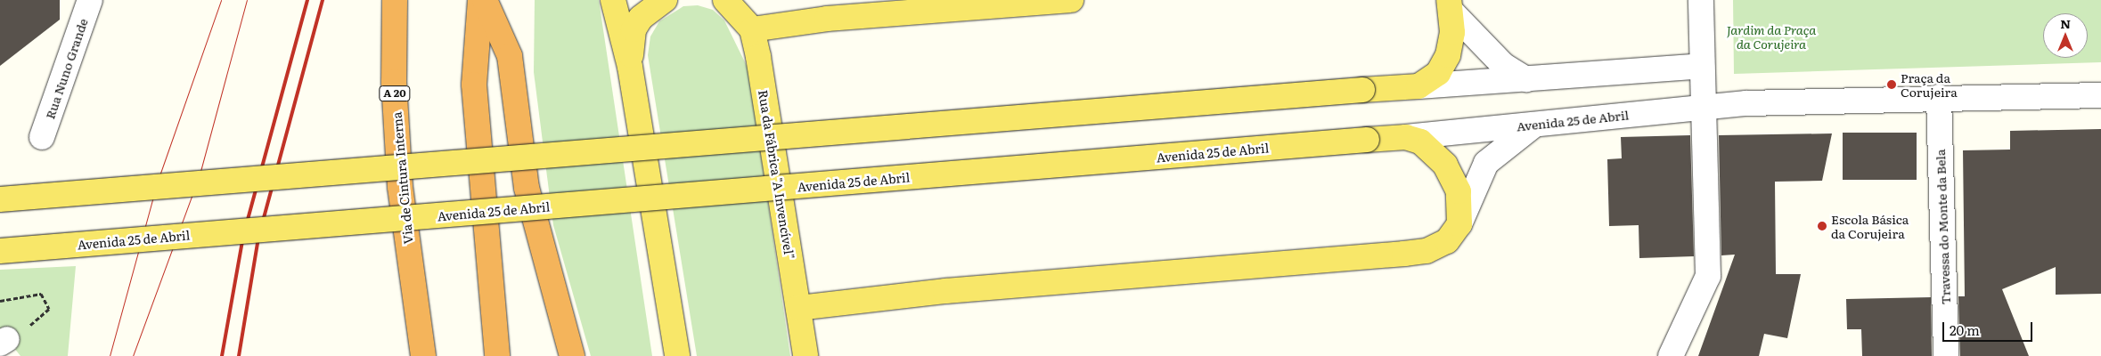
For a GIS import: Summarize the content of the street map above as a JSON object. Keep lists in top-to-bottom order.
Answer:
{
  "streets": {
    "highway": ["A 20", "Via de Cintura Interna"],
    "main road": ["Avenida 25 de Abril", "Rua da Fábrica \"A Invencível\""],
    "street": ["Rua Nuno Grande", "Travessa do Monte da Bela"]
  },
  "parks": ["Jardim da Praça da Corujeira"],
  "places": ["Praça da Corujeira", "Escola Básica da Corujeira"],
  "scale_bar": "20 m",
  "north": "top"
}
